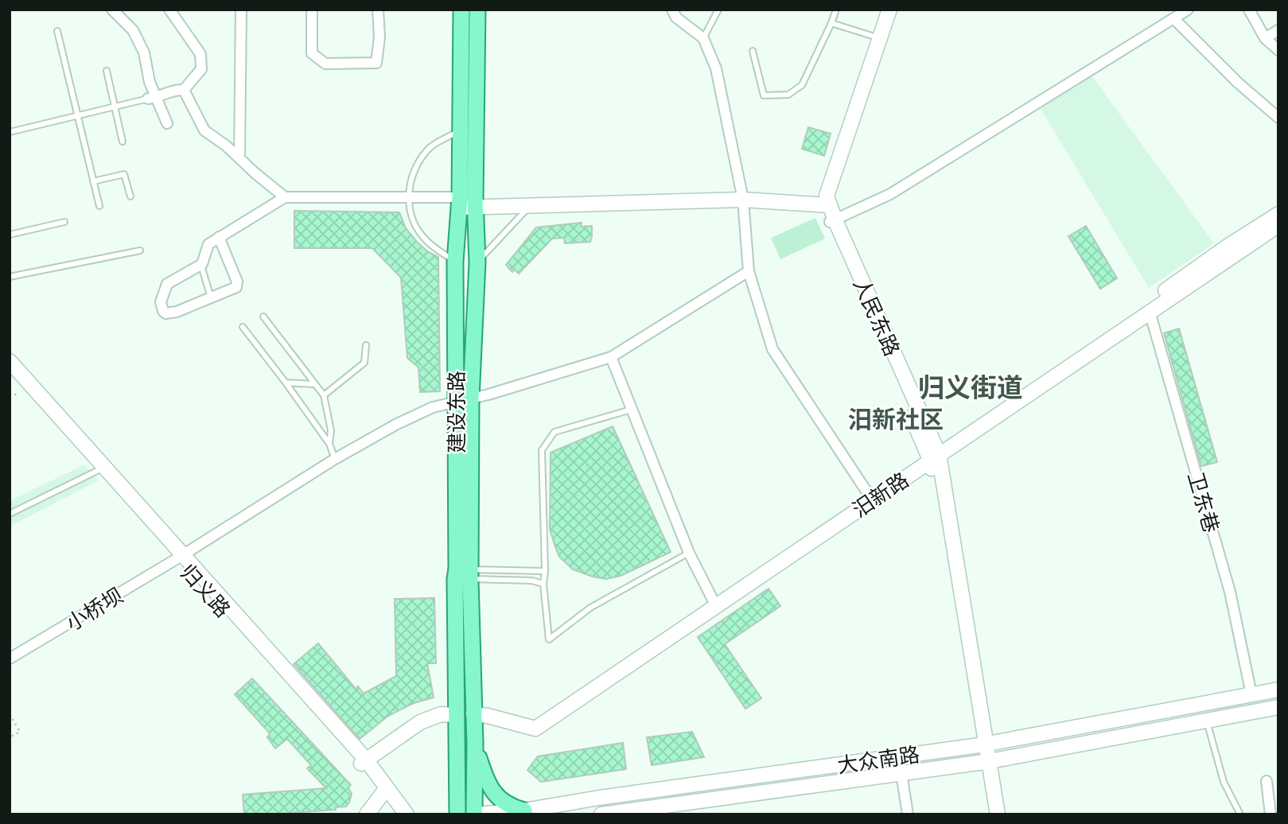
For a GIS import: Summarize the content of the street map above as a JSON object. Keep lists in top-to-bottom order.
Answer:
{
  "streets": {
    "main road": ["建设东路"],
    "street": [
      "人民东路",
      "汨新路",
      "卫东巷",
      "归义路",
      "小桥坝",
      "大众南路"
    ]
  },
  "crossings": [
    ["人民东路", "汨新路"],
    ["人民东路", "大众南路"],
    ["建设东路", "汨新路"],
    ["建设东路", "小桥坝"],
    ["建设东路", "大众南路"],
    ["汨新路", "卫东巷"],
    ["卫东巷", "大众南路"],
    ["归义路", "小桥坝"]
  ],
  "districts": ["归义街道", "汨新社区"]
}
